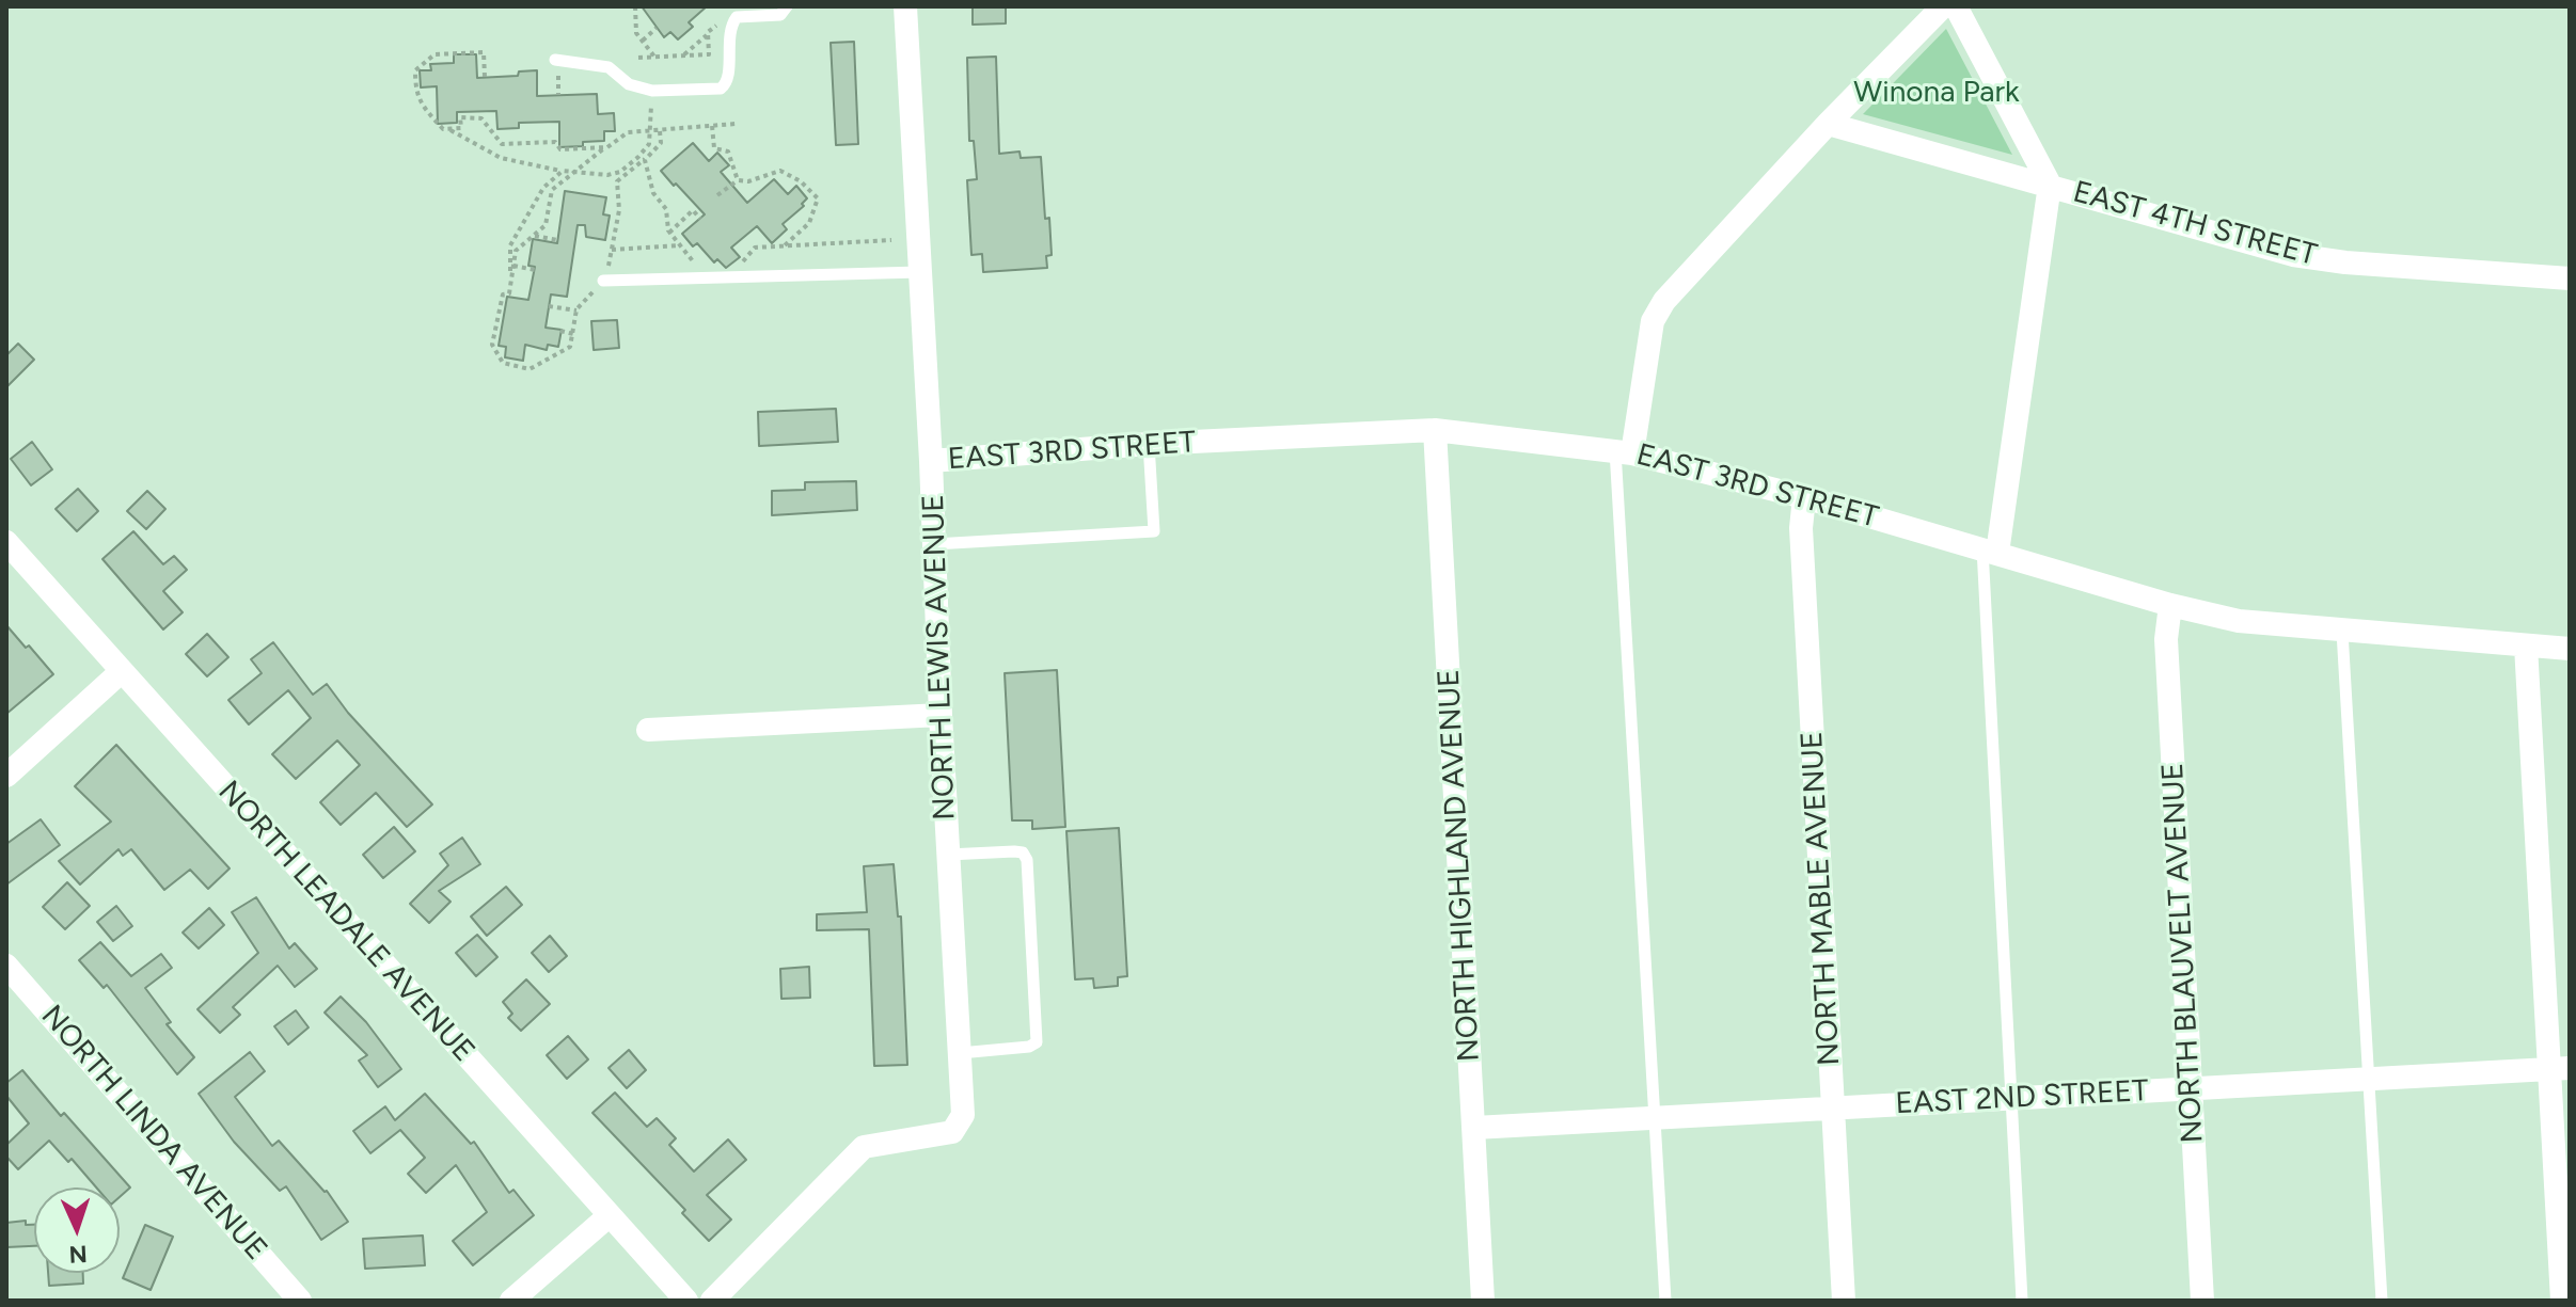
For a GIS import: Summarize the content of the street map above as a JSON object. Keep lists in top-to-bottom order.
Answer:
{
  "streets": {
    "street": [
      "EAST 4TH STREET",
      "EAST 3RD STREET",
      "NORTH LEWIS AVENUE",
      "NORTH HIGHLAND AVENUE",
      "NORTH MABLE AVENUE",
      "NORTH LEADALE AVENUE",
      "NORTH BLAUVELT AVENUE",
      "EAST 2ND STREET",
      "NORTH LINDA AVENUE"
    ]
  },
  "crossings": [
    ["EAST 3RD STREET", "NORTH LEWIS AVENUE"],
    ["EAST 3RD STREET", "NORTH HIGHLAND AVENUE"],
    ["EAST 3RD STREET", "NORTH MABLE AVENUE"],
    ["EAST 3RD STREET", "NORTH BLAUVELT AVENUE"],
    ["NORTH HIGHLAND AVENUE", "EAST 2ND STREET"],
    ["NORTH MABLE AVENUE", "EAST 2ND STREET"],
    ["NORTH BLAUVELT AVENUE", "EAST 2ND STREET"]
  ],
  "parks": ["Winona Park"],
  "north": "bottom"
}
